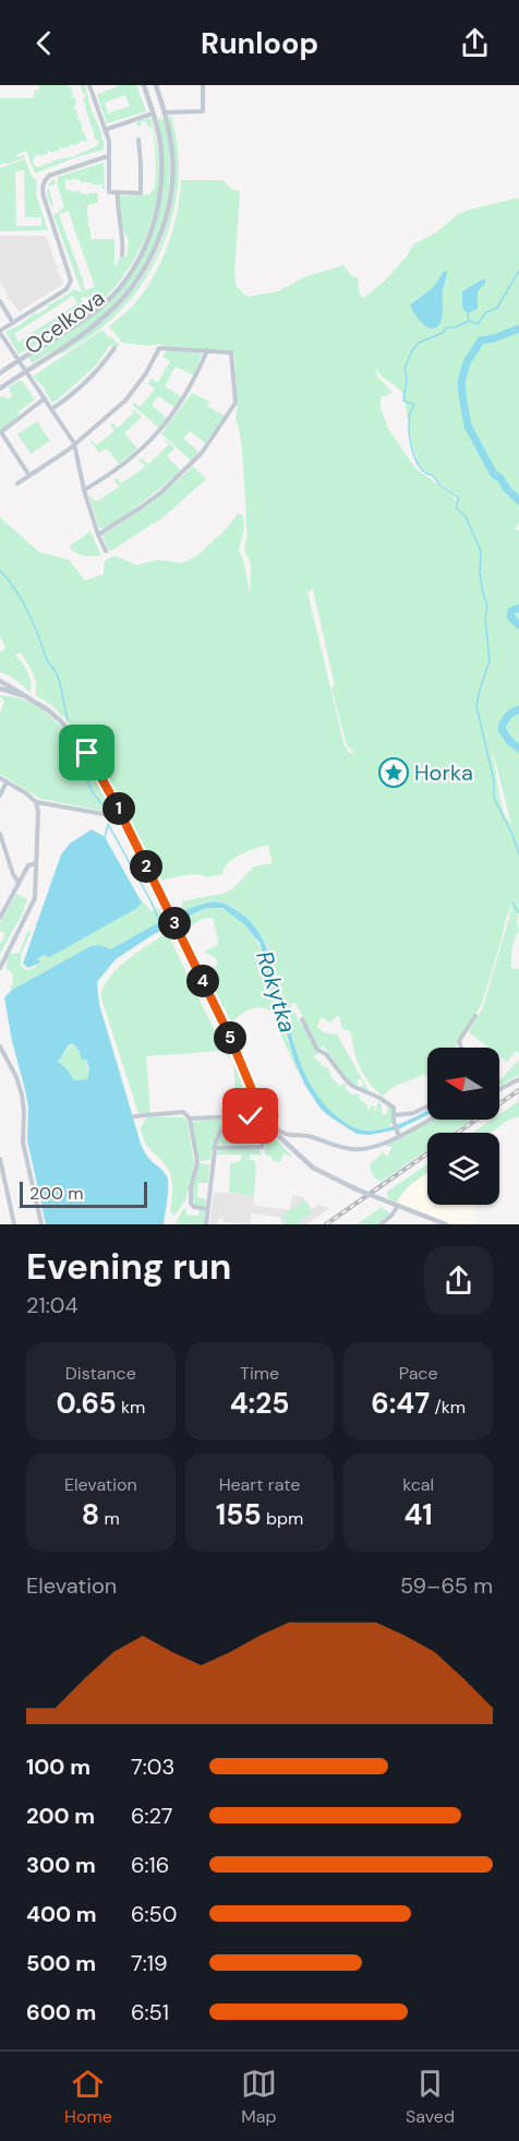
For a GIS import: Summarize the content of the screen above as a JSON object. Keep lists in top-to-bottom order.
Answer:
{
  "streets": {
    "street": ["Ocelkova"]
  },
  "water": ["Rokytka"],
  "places": {
    "place": ["Horka"]
  },
  "scale_bar": "200 m",
  "north": "left",
  "page": {
    "header": "Runloop",
    "pins": [
      "1",
      "2",
      "3",
      "4",
      "5"
    ],
    "scale": "200 m",
    "heading": ["Evening run", "21:04"],
    "stats": [
      ["Distance", "0.65 km"],
      ["Time", "4:25"],
      ["Pace", "6:47 /km"],
      ["Elevation", "8 m"],
      ["Heart rate", "155 bpm"],
      ["kcal", "41"]
    ],
    "chart": ["Elevation", "59–65 m"],
    "list": [
      {
        "name": "100 m",
        "note": "7:03"
      },
      {
        "name": "200 m",
        "note": "6:27"
      },
      {
        "name": "300 m",
        "note": "6:16"
      },
      {
        "name": "400 m",
        "note": "6:50"
      },
      {
        "name": "500 m",
        "note": "7:19"
      },
      {
        "name": "600 m",
        "note": "6:51"
      }
    ],
    "tabs": ["Home", "Map", "Saved"]
  }
}
